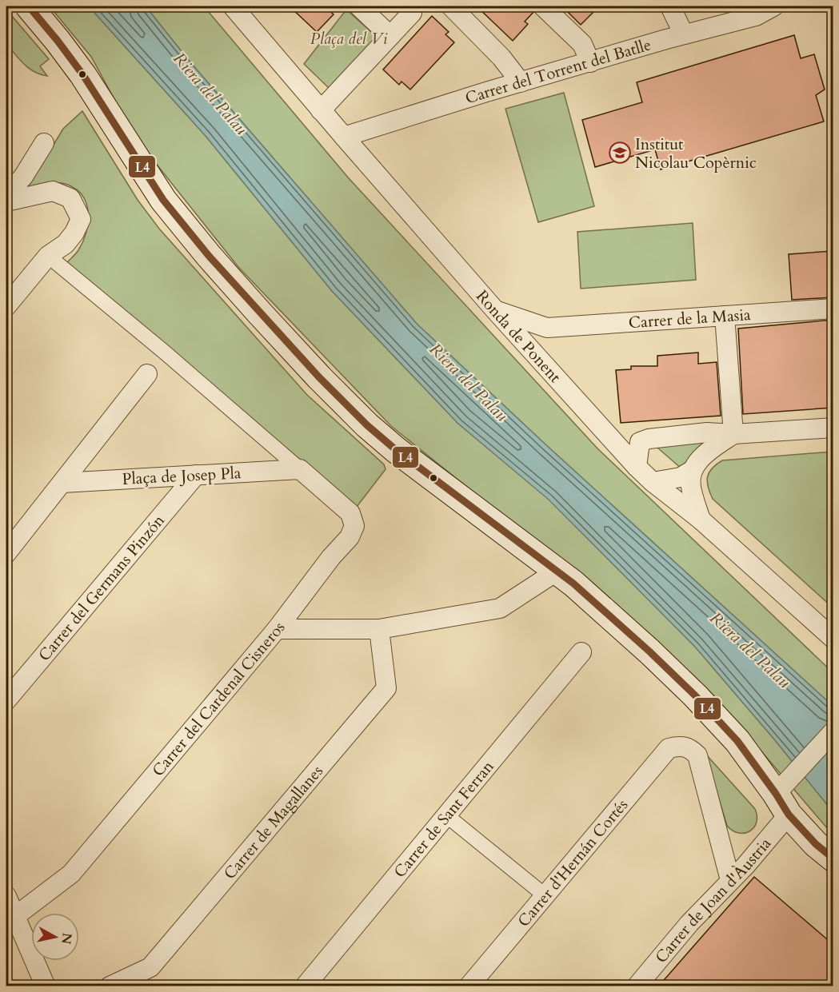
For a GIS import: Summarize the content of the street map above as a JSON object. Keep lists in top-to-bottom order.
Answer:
{
  "streets": {
    "street": [
      "Carrer del Torrent del Batlle",
      "Carrer de la Masia",
      "Ronda de Ponent",
      "Plaça de Josep Pla",
      "Carrer del Germans Pinzón",
      "Carrer del Cardenal Cisneros",
      "Carrer de Sant Ferran",
      "Carrer de Magallanes",
      "Carrer d'Hernán Cortés",
      "Carrer de Joan d'Àustria"
    ]
  },
  "crossings": [
    ["Carrer del Torrent del Batlle", "Ronda de Ponent"],
    ["Carrer de la Masia", "Ronda de Ponent"],
    ["Plaça de Josep Pla", "Carrer del Germans Pinzón"],
    ["Plaça de Josep Pla", "Carrer del Cardenal Cisneros"],
    ["Carrer d'Hernán Cortés", "Carrer de Joan d'Àustria"]
  ],
  "water": ["Riera del Palau"],
  "parks": ["Plaça del Vi"],
  "places": {
    "school or university": ["Institut Nicolau Copèrnic"]
  },
  "lines": ["transit line L4"],
  "north": "right"
}
